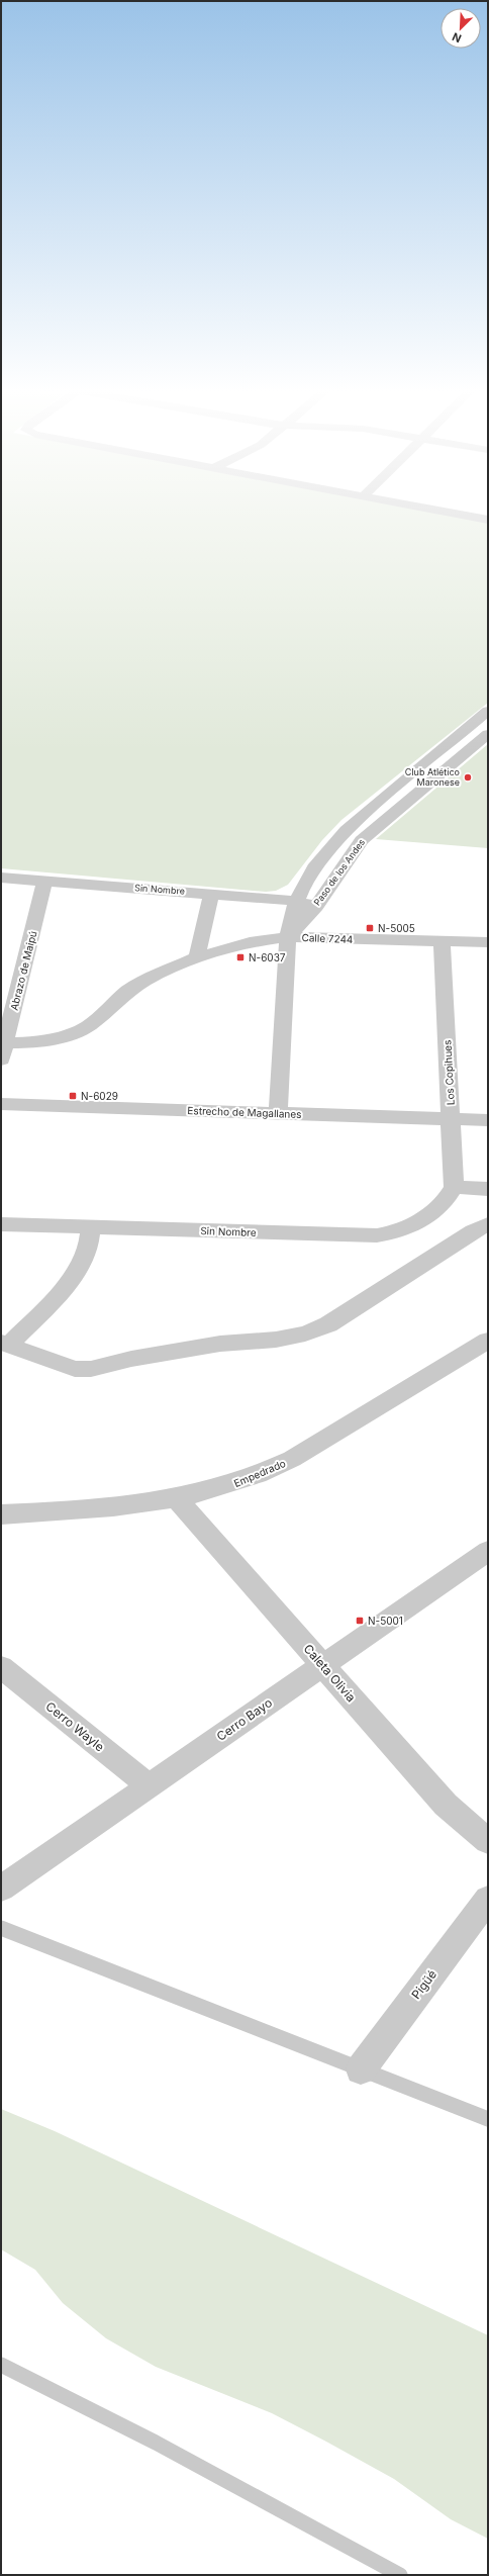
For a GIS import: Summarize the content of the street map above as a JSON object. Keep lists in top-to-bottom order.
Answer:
{
  "streets": {
    "street": [
      "Paso de los Andes",
      "Sin Nombre",
      "Calle 7244",
      "Abrazo de Maipú",
      "Los Copihues",
      "Estrecho de Magallanes",
      "Empedrado",
      "Caleta Olivia",
      "Cerro Bayo",
      "Cerro Wayle",
      "Pigüé"
    ]
  },
  "crossings": [
    ["Paso de los Andes", "Sin Nombre"],
    ["Paso de los Andes", "Calle 7244"],
    ["Paso de los Andes", "Estrecho de Magallanes"],
    ["Sin Nombre", "Abrazo de Maipú"],
    ["Sin Nombre", "Los Copihues"],
    ["Calle 7244", "Los Copihues"],
    ["Los Copihues", "Estrecho de Magallanes"],
    ["Empedrado", "Caleta Olivia"],
    ["Caleta Olivia", "Cerro Bayo"],
    ["Cerro Bayo", "Cerro Wayle"]
  ],
  "places": {
    "other": ["Club Atlético Maronese"],
    "transit": [
      "N-5005",
      "N-6037",
      "N-6029",
      "N-5001"
    ]
  },
  "north": "bottom left"
}
